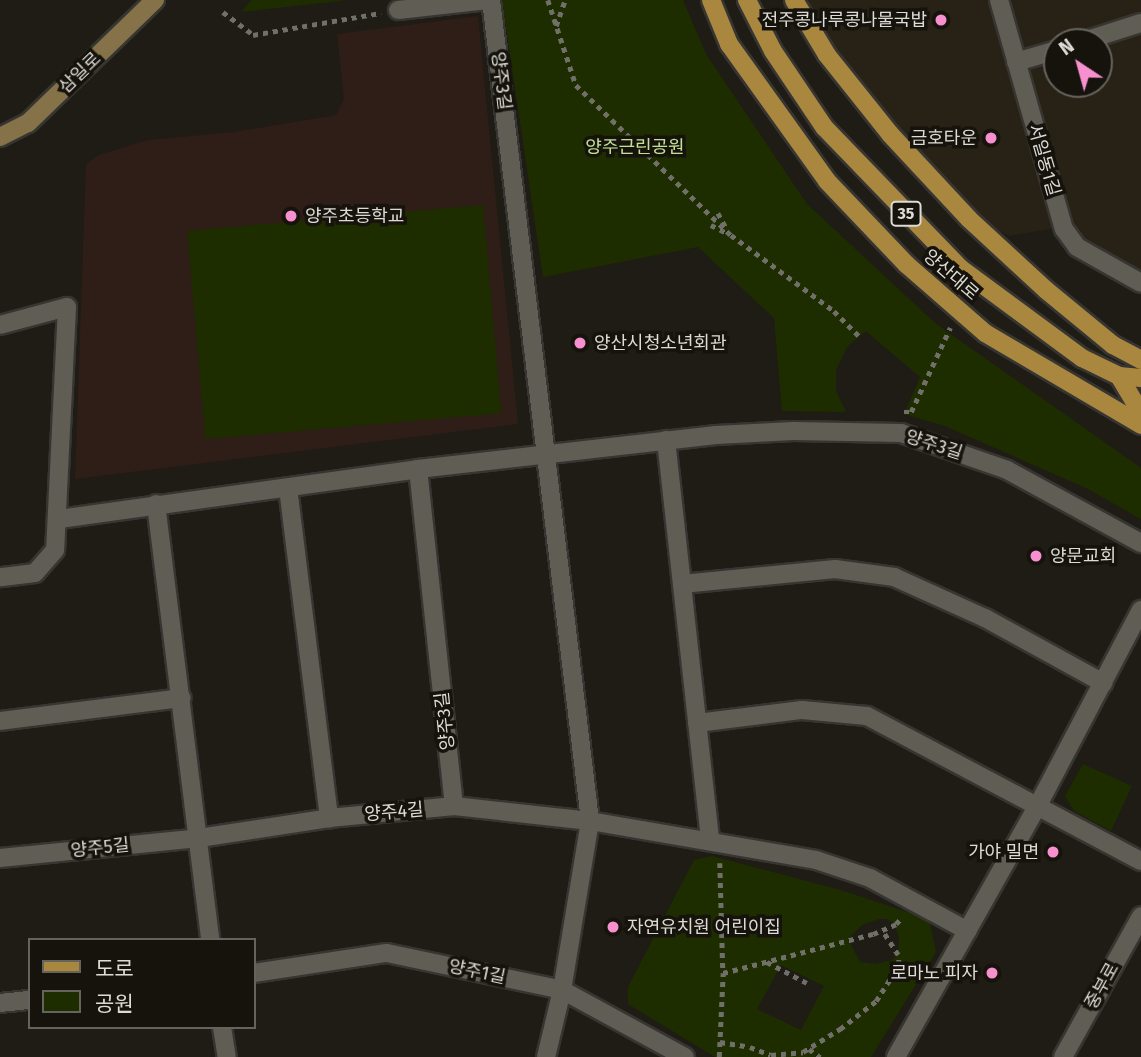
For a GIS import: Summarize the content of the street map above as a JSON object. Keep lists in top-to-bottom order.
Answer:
{
  "streets": {
    "main road": ["삼일로", "35", "양산대로"],
    "street": [
      "양주3길",
      "서일동1길",
      "양주4길",
      "양주5길",
      "양주1길",
      "중부로"
    ]
  },
  "crossings": [
    ["양주3길", "양주4길"],
    ["양주4길", "양주5길"]
  ],
  "parks": ["양주근린공원"],
  "places": [
    "전주콩나루콩나물국밥",
    "금호타운",
    "양주초등학교",
    "양산시청소년회관",
    "양문교회",
    "가야 밀면",
    "자연유치원 어린이집",
    "로마노 피자"
  ],
  "legend": ["도로", "공원"],
  "north": "top left"
}
